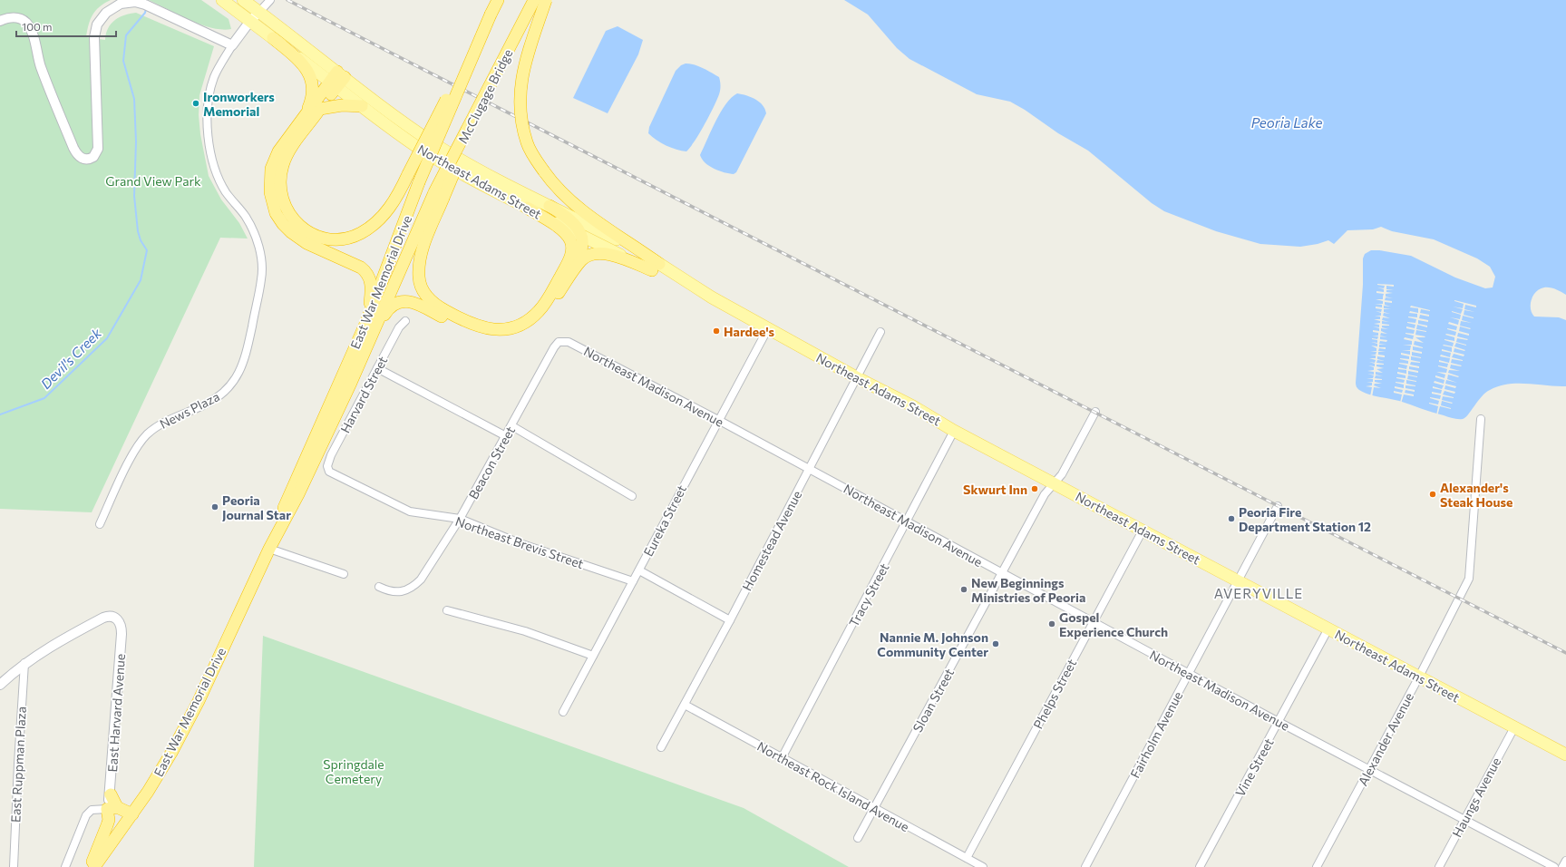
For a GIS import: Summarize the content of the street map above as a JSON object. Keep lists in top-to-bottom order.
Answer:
{
  "streets": {
    "highway": ["McClugage Bridge", "East War Memorial Drive"],
    "main road": ["Northeast Adams Street"],
    "street": [
      "Northeast Madison Avenue",
      "Harvard Street",
      "News Plaza",
      "Beacon Street",
      "Eureka Street",
      "Homestead Avenue",
      "Northeast Brevis Street",
      "Tracy Street",
      "Phelps Street",
      "Sloan Street",
      "East Harvard Avenue",
      "Fairholm Avenue",
      "Alexander Avenue",
      "East Ruppman Plaza",
      "Vine Street",
      "Northeast Rock Island Avenue",
      "Haungs Avenue"
    ]
  },
  "crossings": [
    ["McClugage Bridge", "East War Memorial Drive"],
    ["Northeast Adams Street", "Eureka Street"],
    ["Northeast Adams Street", "Homestead Avenue"],
    ["Northeast Adams Street", "Tracy Street"],
    ["Northeast Adams Street", "Phelps Street"],
    ["Northeast Adams Street", "Sloan Street"],
    ["Northeast Adams Street", "Fairholm Avenue"],
    ["Northeast Adams Street", "Alexander Avenue"],
    ["Northeast Adams Street", "Vine Street"],
    ["Northeast Adams Street", "Haungs Avenue"],
    ["Northeast Madison Avenue", "Beacon Street"],
    ["Northeast Madison Avenue", "Eureka Street"],
    ["Northeast Madison Avenue", "Homestead Avenue"],
    ["Northeast Madison Avenue", "Tracy Street"],
    ["Northeast Madison Avenue", "Phelps Street"],
    ["Northeast Madison Avenue", "Sloan Street"],
    ["Northeast Madison Avenue", "Fairholm Avenue"],
    ["Northeast Madison Avenue", "Alexander Avenue"],
    ["Northeast Madison Avenue", "Vine Street"],
    ["Northeast Madison Avenue", "Haungs Avenue"],
    ["Harvard Street", "Northeast Brevis Street"],
    ["Beacon Street", "Northeast Brevis Street"],
    ["Eureka Street", "Northeast Brevis Street"],
    ["Homestead Avenue", "Northeast Rock Island Avenue"],
    ["Tracy Street", "Northeast Rock Island Avenue"],
    ["Phelps Street", "Northeast Rock Island Avenue"],
    ["Sloan Street", "Northeast Rock Island Avenue"],
    ["East Harvard Avenue", "East Ruppman Plaza"]
  ],
  "districts": ["AVERYVILLE"],
  "water": ["Peoria Lake", "Devil's Creek"],
  "parks": ["Grand View Park", "Springdale Cemetery"],
  "places": [
    "Ironworkers Memorial",
    "Hardee's",
    "Skwurt Inn",
    "Alexander's Steak House",
    "Peoria Journal Star",
    "Peoria Fire Department Station 12",
    "New Beginnings Ministries of Peoria",
    "Gospel Experience Church",
    "Nannie M. Johnson Community Center"
  ],
  "scale_bar": "100 m"
}
